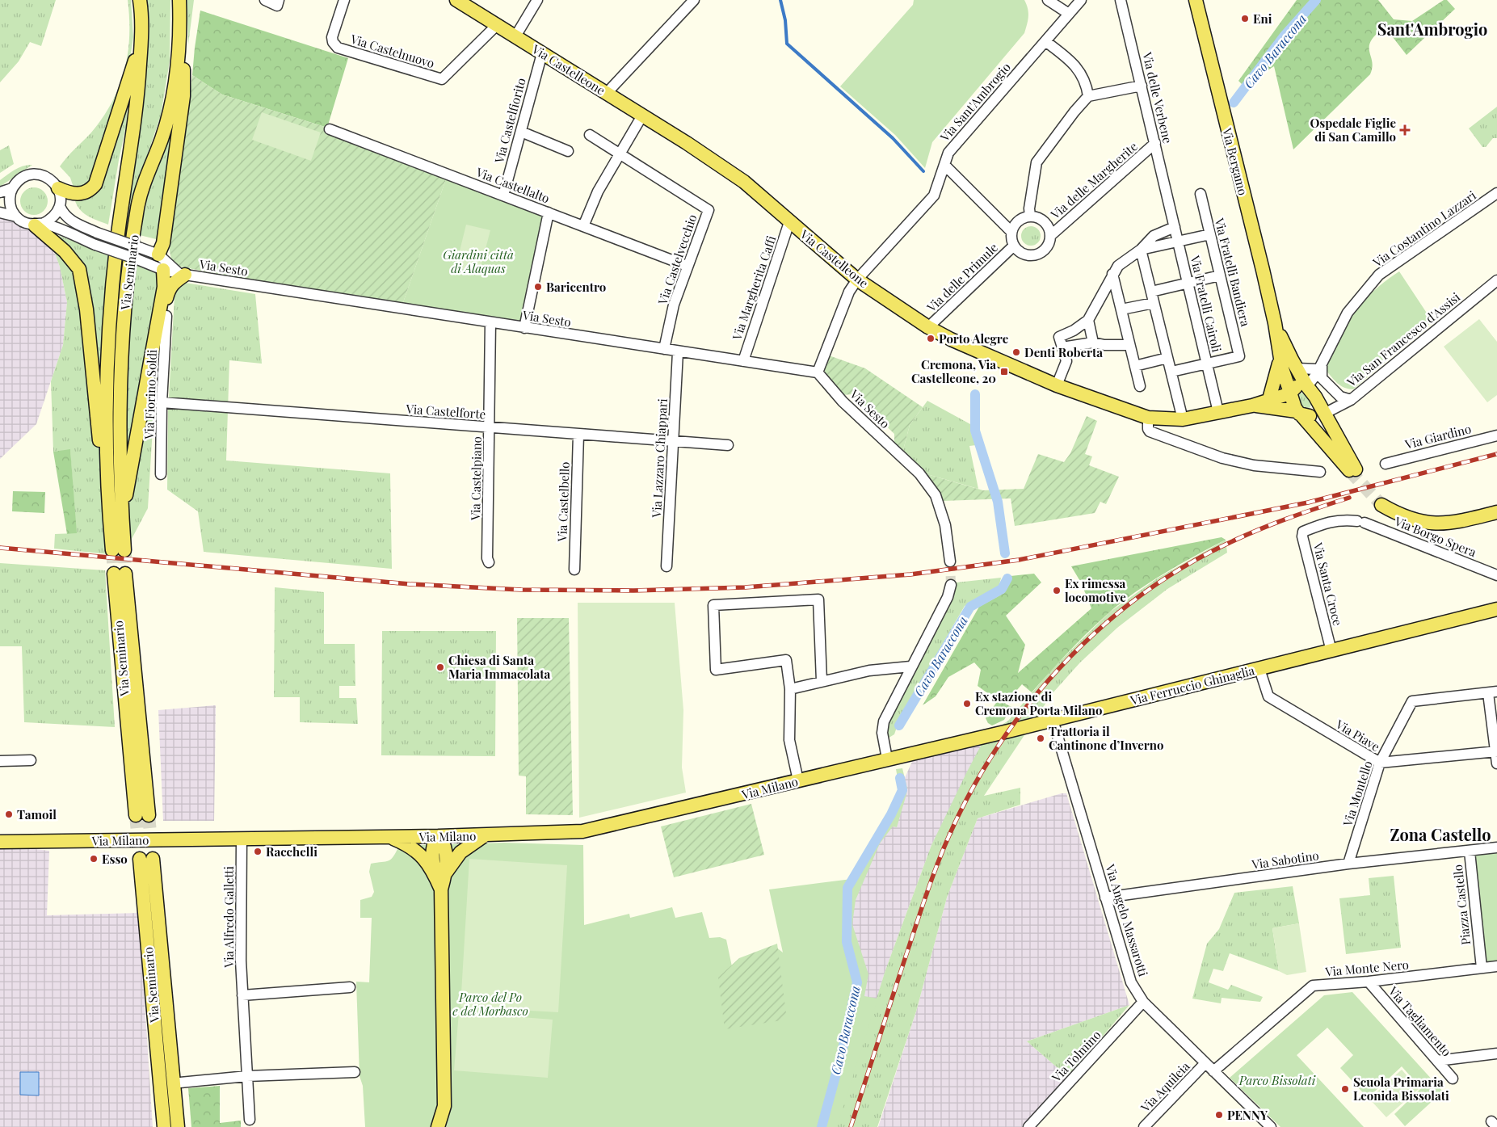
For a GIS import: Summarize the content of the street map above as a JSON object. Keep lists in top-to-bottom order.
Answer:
{
  "streets": {
    "main road": [
      "Via Castelleone",
      "Via Bergamo",
      "Via Seminario",
      "Via Ferruccio Ghinaglia",
      "Via Milano"
    ],
    "street": [
      "Via Castelnuovo",
      "Via delle Verbene",
      "Via Sant'Ambrogio",
      "Via Castelfiorito",
      "Via delle Margherite",
      "Via Castellalto",
      "Via Costantino Lazzari",
      "Via Castelvecchio",
      "Via Sesto",
      "Via Fratelli Bandiera",
      "Via delle Primule",
      "Via Margherita Caffi",
      "Via Fratelli Cairoli",
      "Via San Francesco d'Assisi",
      "Via Fiorino Soldi",
      "Via Castelforte",
      "Via Giardino",
      "Via Lazzaro Chiappari",
      "Via Castelpiano",
      "Via Castelbello",
      "Via Borgo Spera",
      "Via Santa Croce",
      "Via Piave",
      "Via Montello",
      "Via Sabotino",
      "Piazza Castello",
      "Via Alfredo Galletti",
      "Via Angelo Massarotti",
      "Via Monte Nero",
      "Via Tagliamento",
      "Via Tolmino",
      "Via Aquileia"
    ]
  },
  "crossings": [
    ["Via Castelnuovo", "Via Castelleone"],
    ["Via Castelleone", "Via Sant'Ambrogio"],
    ["Via Castelleone", "Via Castelfiorito"],
    ["Via Castelleone", "Via Bergamo"],
    ["Via Castelleone", "Via Costantino Lazzari"],
    ["Via Castelleone", "Via delle Primule"],
    ["Via Castelleone", "Via Margherita Caffi"],
    ["Via Castelleone", "Via Fratelli Cairoli"],
    ["Via Castelleone", "Via San Francesco d'Assisi"],
    ["Via delle Verbene", "Via delle Margherite"],
    ["Via delle Verbene", "Via Fratelli Cairoli"],
    ["Via Sant'Ambrogio", "Via Sesto"],
    ["Via Castelfiorito", "Via Castellalto"],
    ["Via Bergamo", "Via Costantino Lazzari"],
    ["Via Bergamo", "Via San Francesco d'Assisi"],
    ["Via delle Margherite", "Via delle Primule"],
    ["Via Castellalto", "Via Castelvecchio"],
    ["Via Castelvecchio", "Via Sesto"],
    ["Via Sesto", "Via Margherita Caffi"],
    ["Via Sesto", "Via Lazzaro Chiappari"],
    ["Via Sesto", "Via Castelpiano"],
    ["Via Fratelli Bandiera", "Via Fratelli Cairoli"],
    ["Via Fiorino Soldi", "Via Castelforte"],
    ["Via Castelforte", "Via Lazzaro Chiappari"],
    ["Via Castelforte", "Via Castelpiano"],
    ["Via Castelforte", "Via Castelbello"],
    ["Via Borgo Spera", "Via Santa Croce"],
    ["Via Santa Croce", "Via Ferruccio Ghinaglia"],
    ["Via Ferruccio Ghinaglia", "Via Piave"],
    ["Via Ferruccio Ghinaglia", "Via Milano"],
    ["Via Ferruccio Ghinaglia", "Via Angelo Massarotti"],
    ["Via Piave", "Via Montello"],
    ["Via Milano", "Via Alfredo Galletti"],
    ["Via Montello", "Via Sabotino"],
    ["Via Sabotino", "Piazza Castello"],
    ["Via Sabotino", "Via Angelo Massarotti"],
    ["Piazza Castello", "Via Monte Nero"],
    ["Via Angelo Massarotti", "Via Monte Nero"],
    ["Via Angelo Massarotti", "Via Tolmino"],
    ["Via Angelo Massarotti", "Via Aquileia"],
    ["Via Monte Nero", "Via Tagliamento"]
  ],
  "districts": ["Sant'Ambrogio", "Zona Castello"],
  "water": ["Cavo Baraccona"],
  "parks": ["Giardini città di Alaquas", "Parco del Po e del Morbasco", "Parco Bissolati"],
  "places": {
    "other": [
      "Eni",
      "Baricentro",
      "Porto Alegre",
      "Denti Roberta",
      "Ex rimessa locomotive",
      "Chiesa di Santa Maria Immacolata",
      "Ex stazione di Cremona Porta Milano",
      "Trattoria il Cantinone d’Inverno",
      "Tamoil",
      "Racchelli",
      "Esso",
      "Scuola Primaria Leonida Bissolati",
      "PENNY"
    ],
    "health": ["Ospedale Figlie di San Camillo"],
    "transit": ["Cremona, Via Castelleone, 20"]
  }
}
